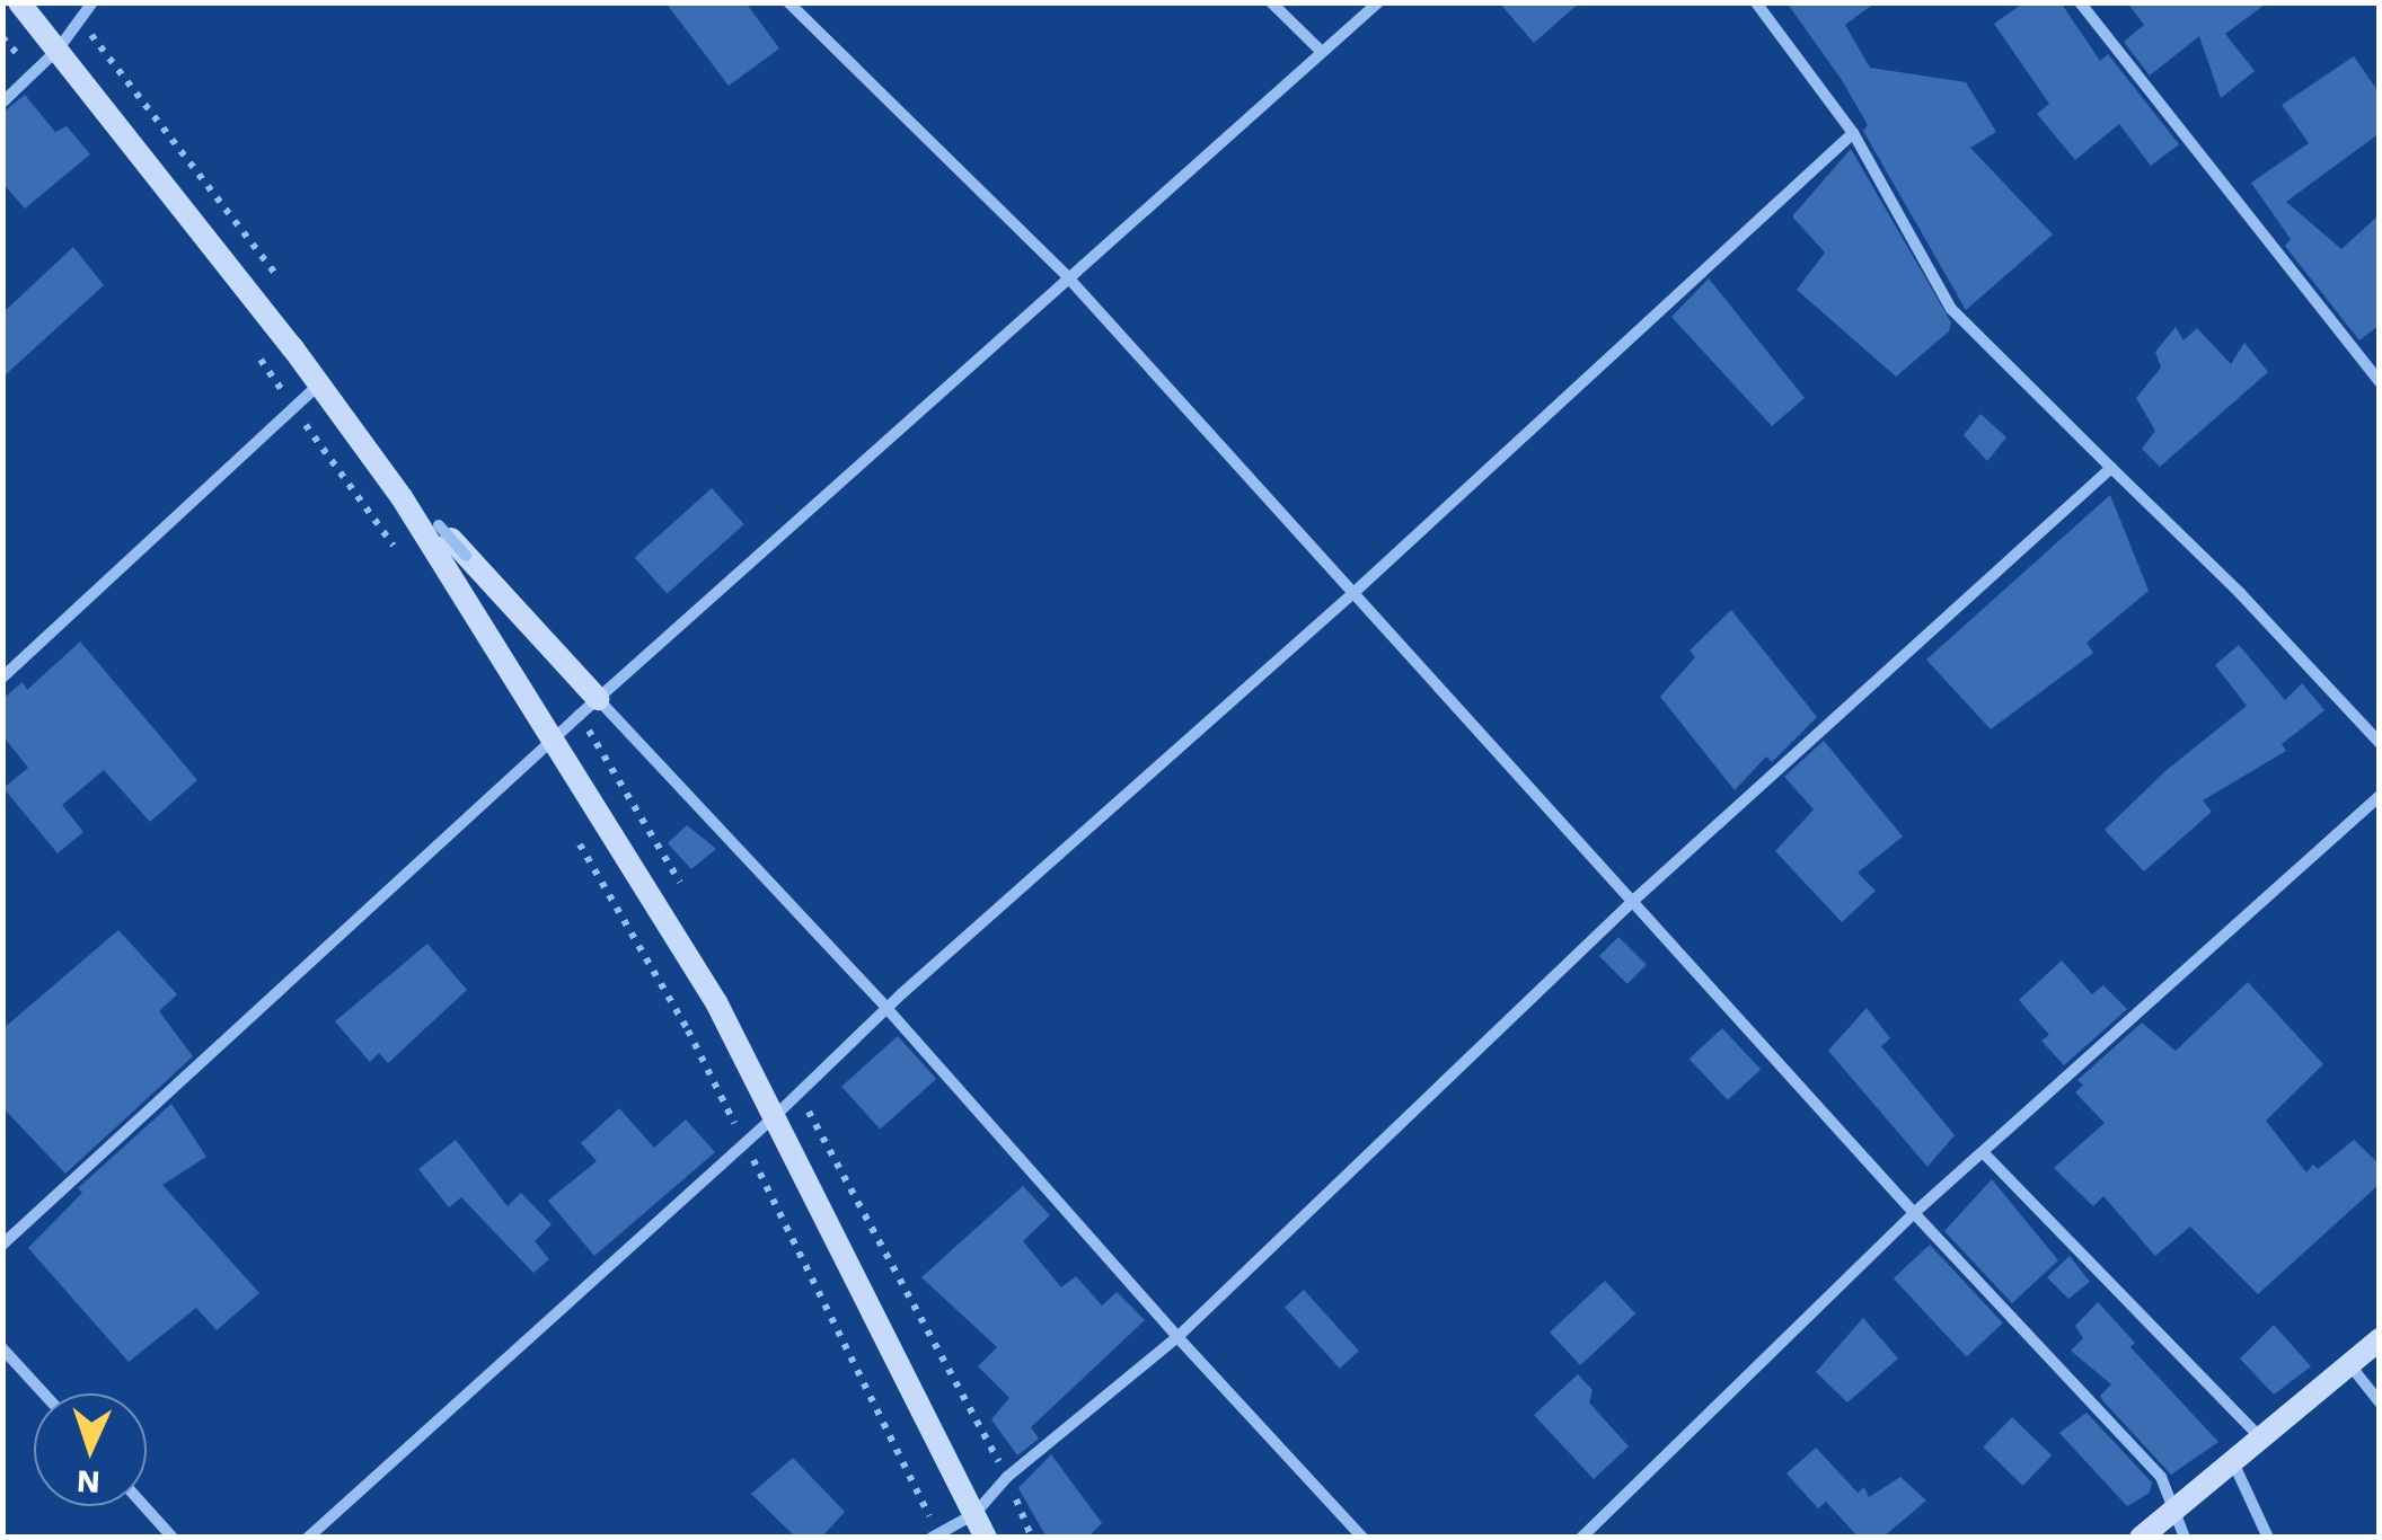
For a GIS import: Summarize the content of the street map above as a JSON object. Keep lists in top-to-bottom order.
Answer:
{
  "north": "bottom"
}
